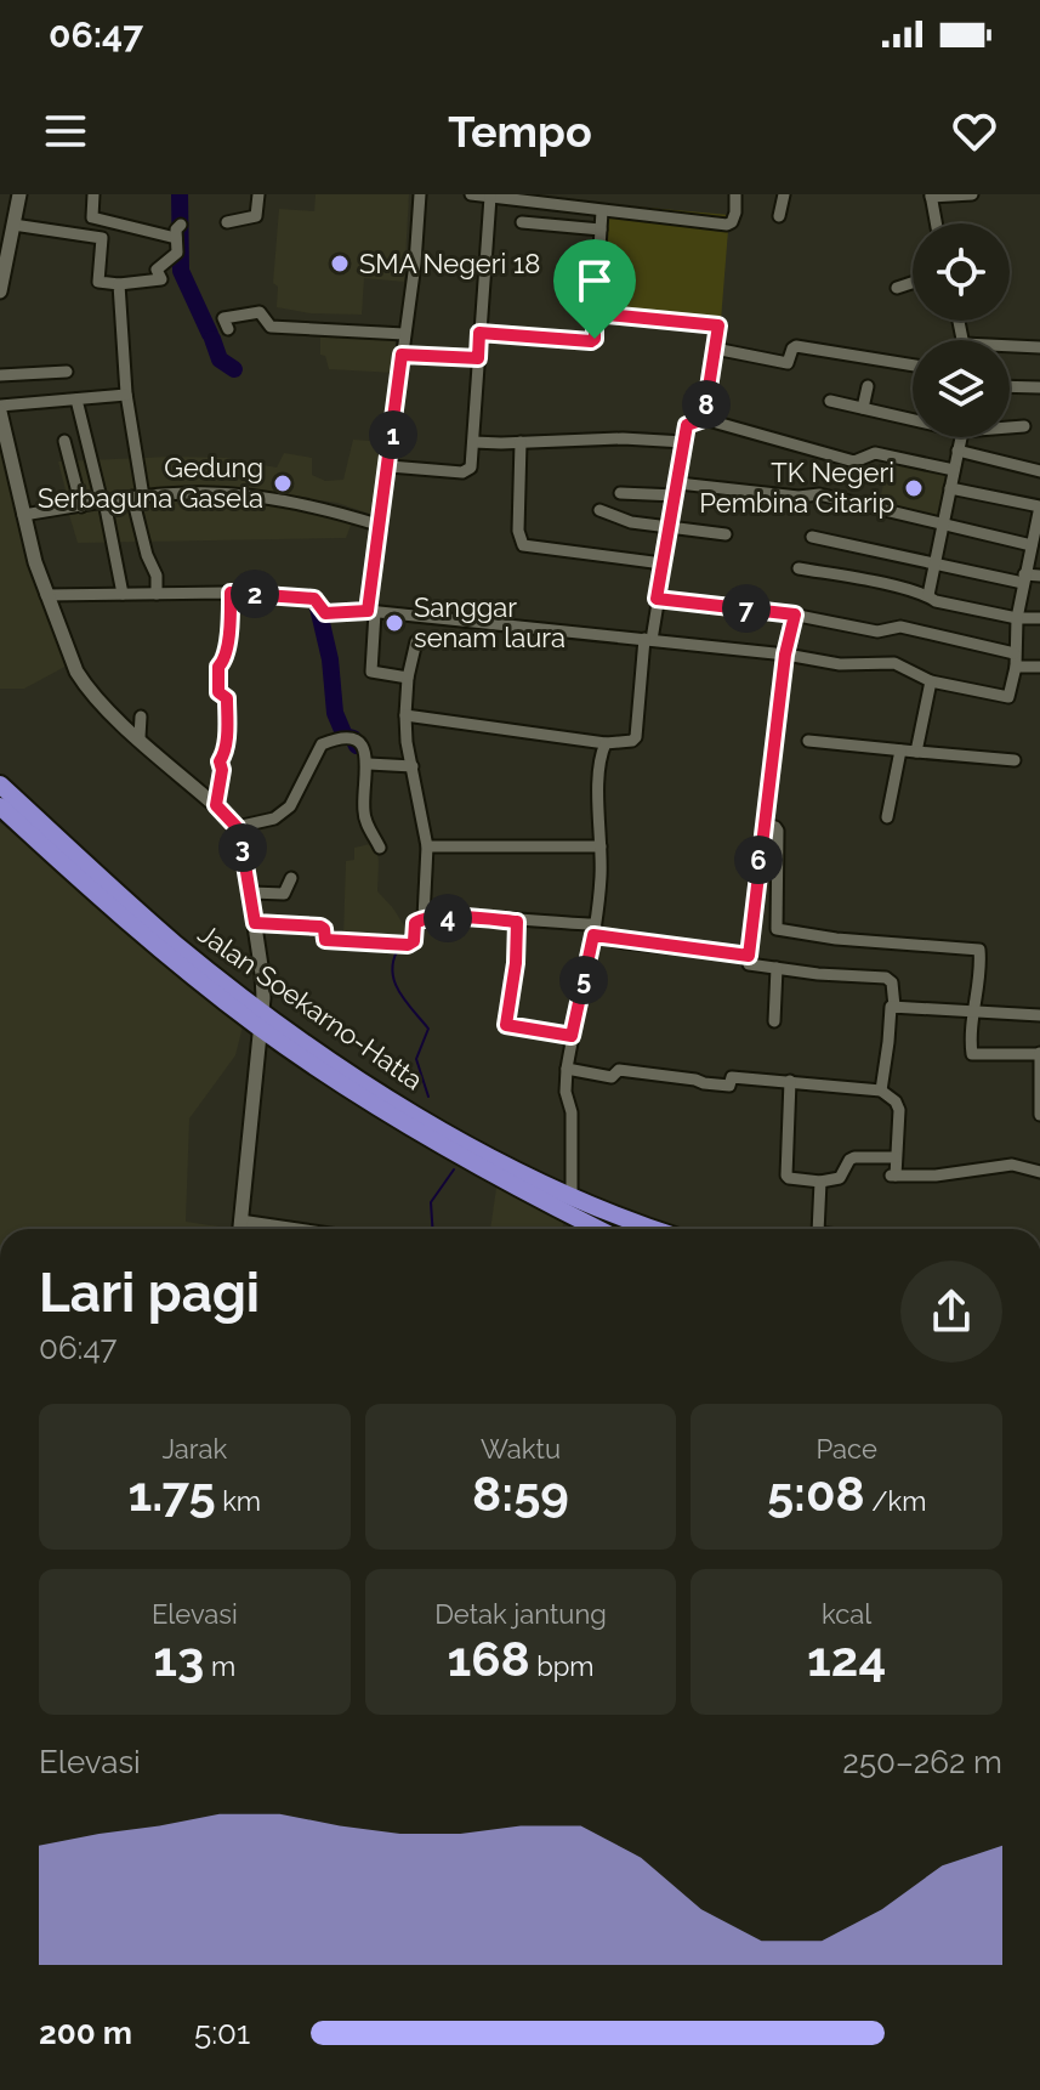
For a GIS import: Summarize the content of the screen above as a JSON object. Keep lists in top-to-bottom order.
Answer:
{
  "streets": {
    "highway": ["Jalan Soekarno-Hatta"]
  },
  "places": [
    "SMA Negeri 18",
    "Gedung Serbaguna Gasela",
    "TK Negeri Pembina Citarip",
    "Sanggar senam laura"
  ],
  "page": {
    "status": "06:47",
    "header": "Tempo",
    "pins": [
      "8",
      "1",
      "2",
      "7",
      "3",
      "6",
      "4",
      "5"
    ],
    "heading": ["Lari pagi", "06:47"],
    "stats": [
      ["Jarak", "1.75 km"],
      ["Waktu", "8:59"],
      ["Pace", "5:08 /km"],
      ["Elevasi", "13 m"],
      ["Detak jantung", "168 bpm"],
      ["kcal", "124"]
    ],
    "chart": ["Elevasi", "250–262 m"],
    "list": [
      {
        "name": "200 m",
        "note": "5:01"
      }
    ]
  }
}
